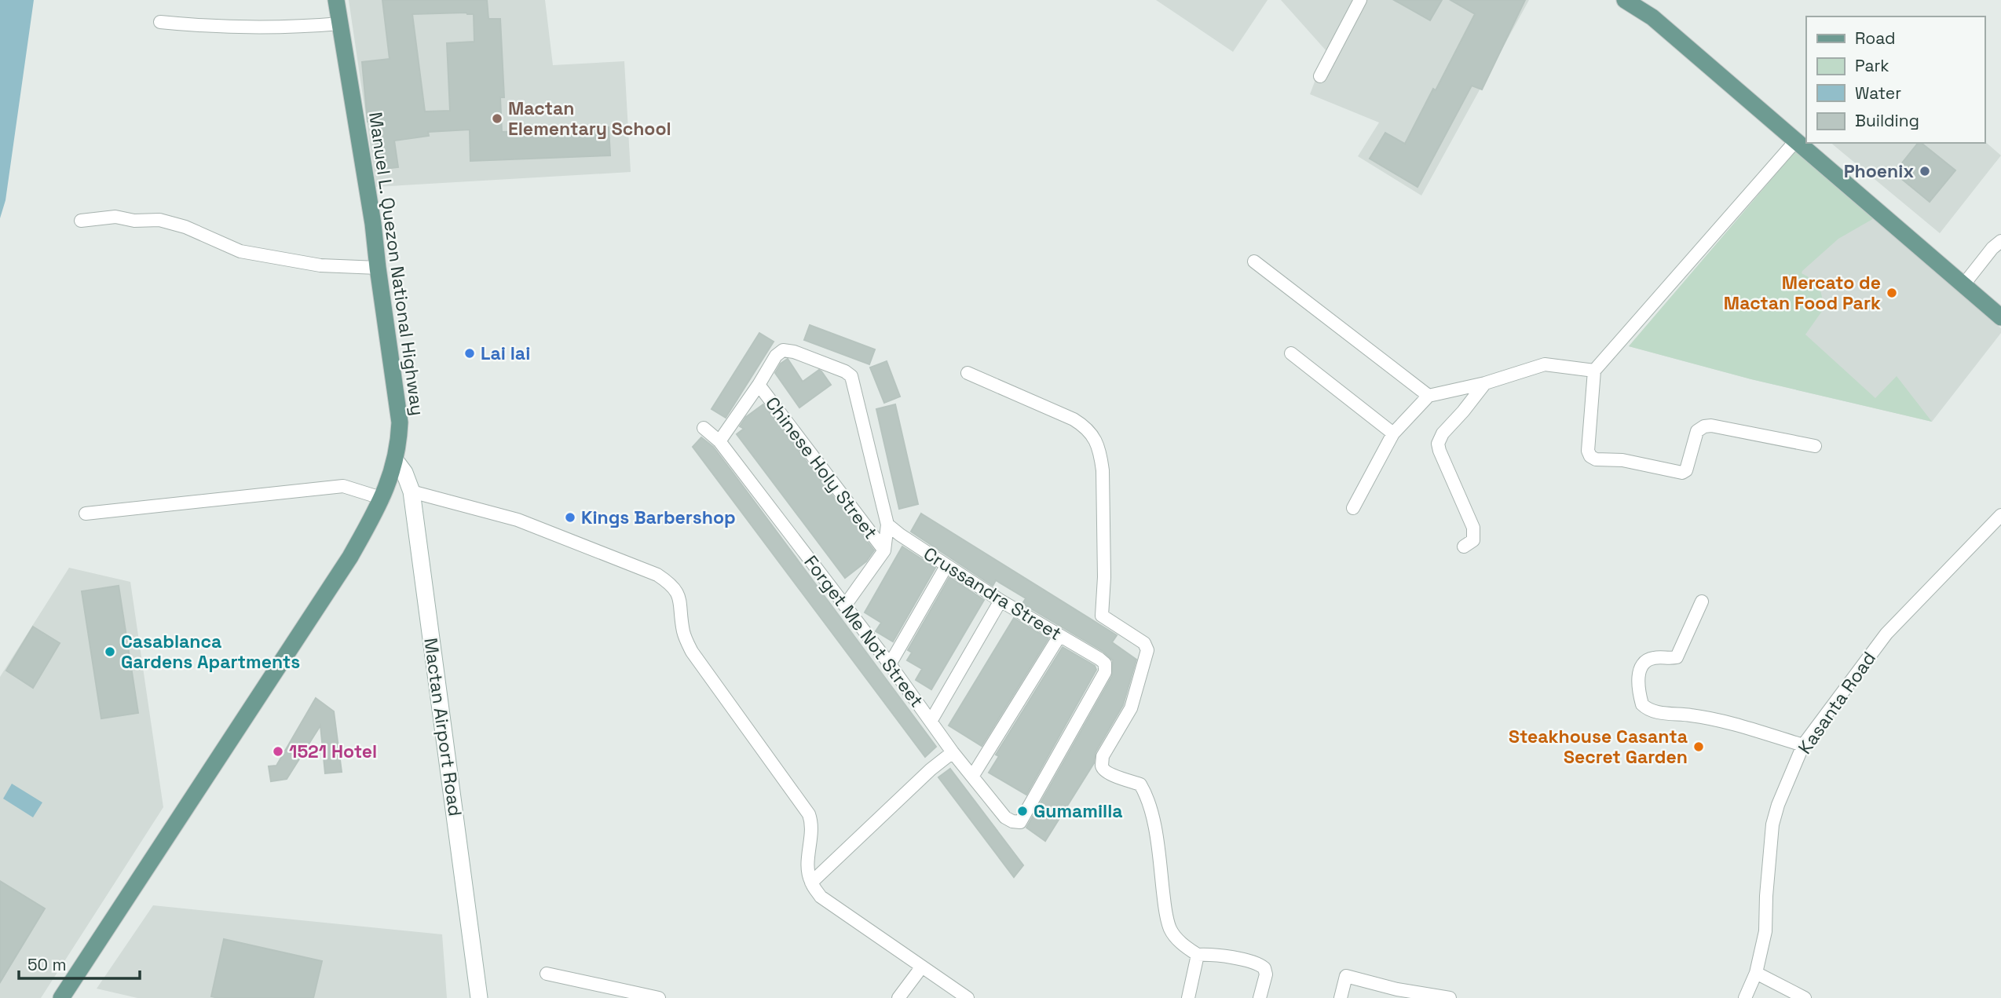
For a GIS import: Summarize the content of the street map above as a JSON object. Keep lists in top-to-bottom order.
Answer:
{
  "streets": {
    "main road": ["Manuel L. Quezon National Highway", "Mactan Airport Road"],
    "street": [
      "Chinese Holy Street",
      "Crussandra Street",
      "Forget Me Not Street",
      "Kasanta Road"
    ]
  },
  "crossings": [
    ["Manuel L. Quezon National Highway", "Mactan Airport Road"],
    ["Crussandra Street", "Forget Me Not Street"]
  ],
  "places": [
    "Mactan Elementary School",
    "Phoenix",
    "Mercato de Mactan Food Park",
    "Lai lai",
    "Kings Barbershop",
    "Casablanca Gardens Apartments",
    "Steakhouse Casanta Secret Garden",
    "1521 Hotel",
    "Gumamilla"
  ],
  "legend": [
    "Road",
    "Park",
    "Water",
    "Building"
  ],
  "scale_bar": "50 m"
}
